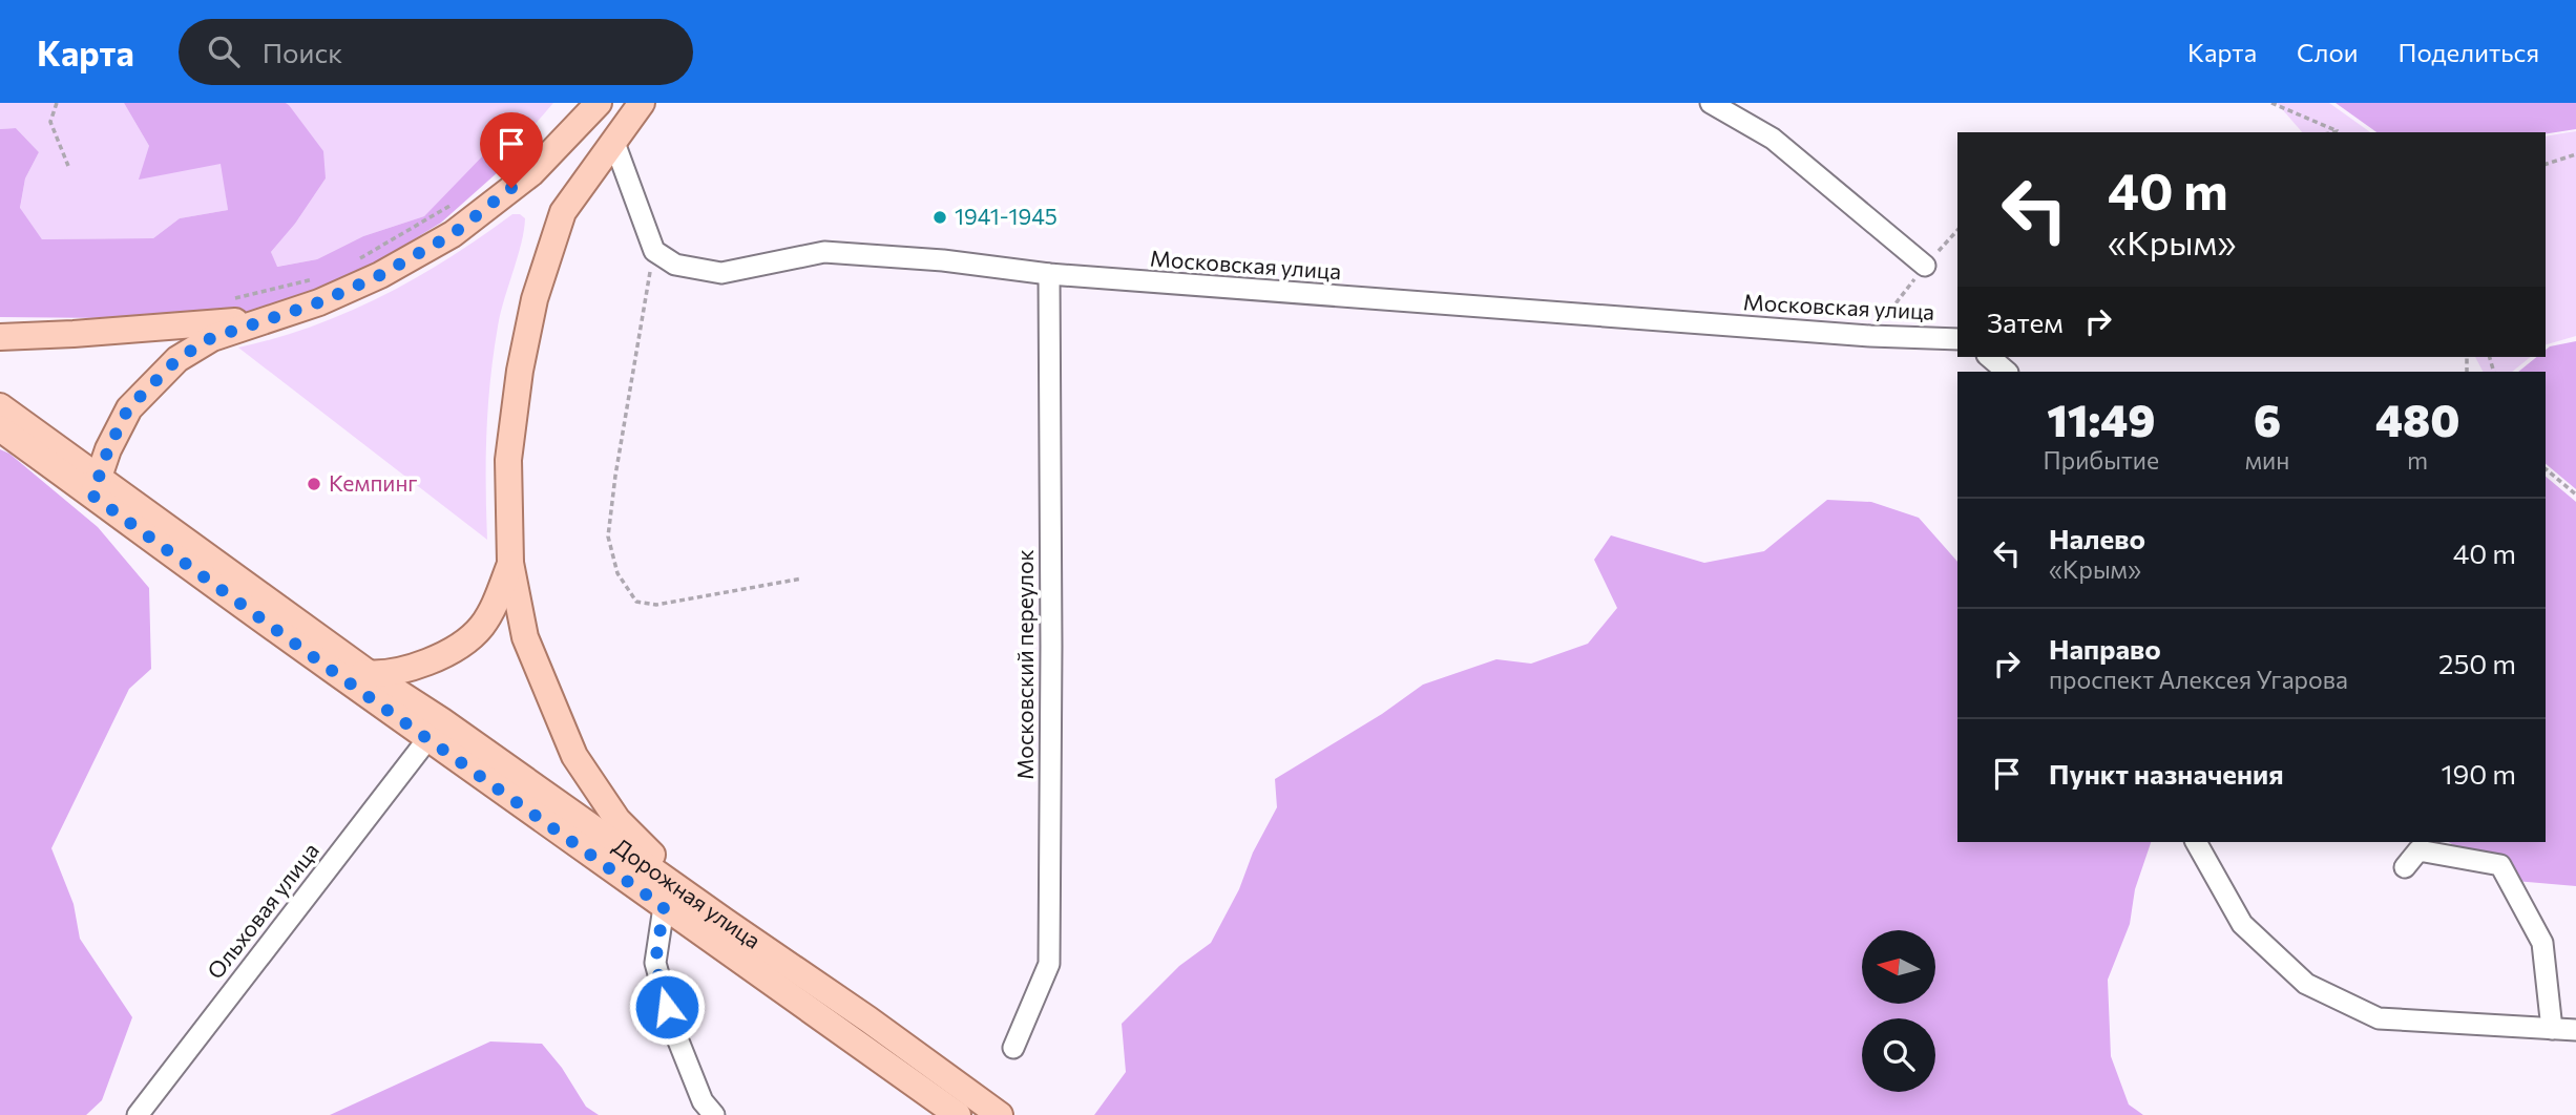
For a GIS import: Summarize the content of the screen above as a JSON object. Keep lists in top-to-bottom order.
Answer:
{
  "streets": {
    "main road": ["Дорожная улица"],
    "street": ["Московская улица", "Московский переулок", "Ольховая улица"]
  },
  "crossings": [
    ["Московская улица", "Московский переулок"],
    ["Дорожная улица", "Ольховая улица"]
  ],
  "places": ["1941-1945", "Кемпинг"],
  "north": "left",
  "page": {
    "header": "Карта",
    "search": "Поиск",
    "nav": ["Карта", "Слои", "Поделиться"],
    "turn": ["40 m", "«Крым»"],
    "then": "Затем",
    "eta": [
      "11:49",
      "Прибытие",
      "6",
      "мин",
      "480",
      "m"
    ],
    "list": [
      {
        "name": "Налево",
        "note": "«Крым»",
        "value": "40 m"
      },
      {
        "name": "Направо",
        "note": "проспект Алексея Угарова",
        "value": "250 m"
      },
      {
        "name": "Пункт назначения",
        "value": "190 m"
      }
    ]
  }
}
